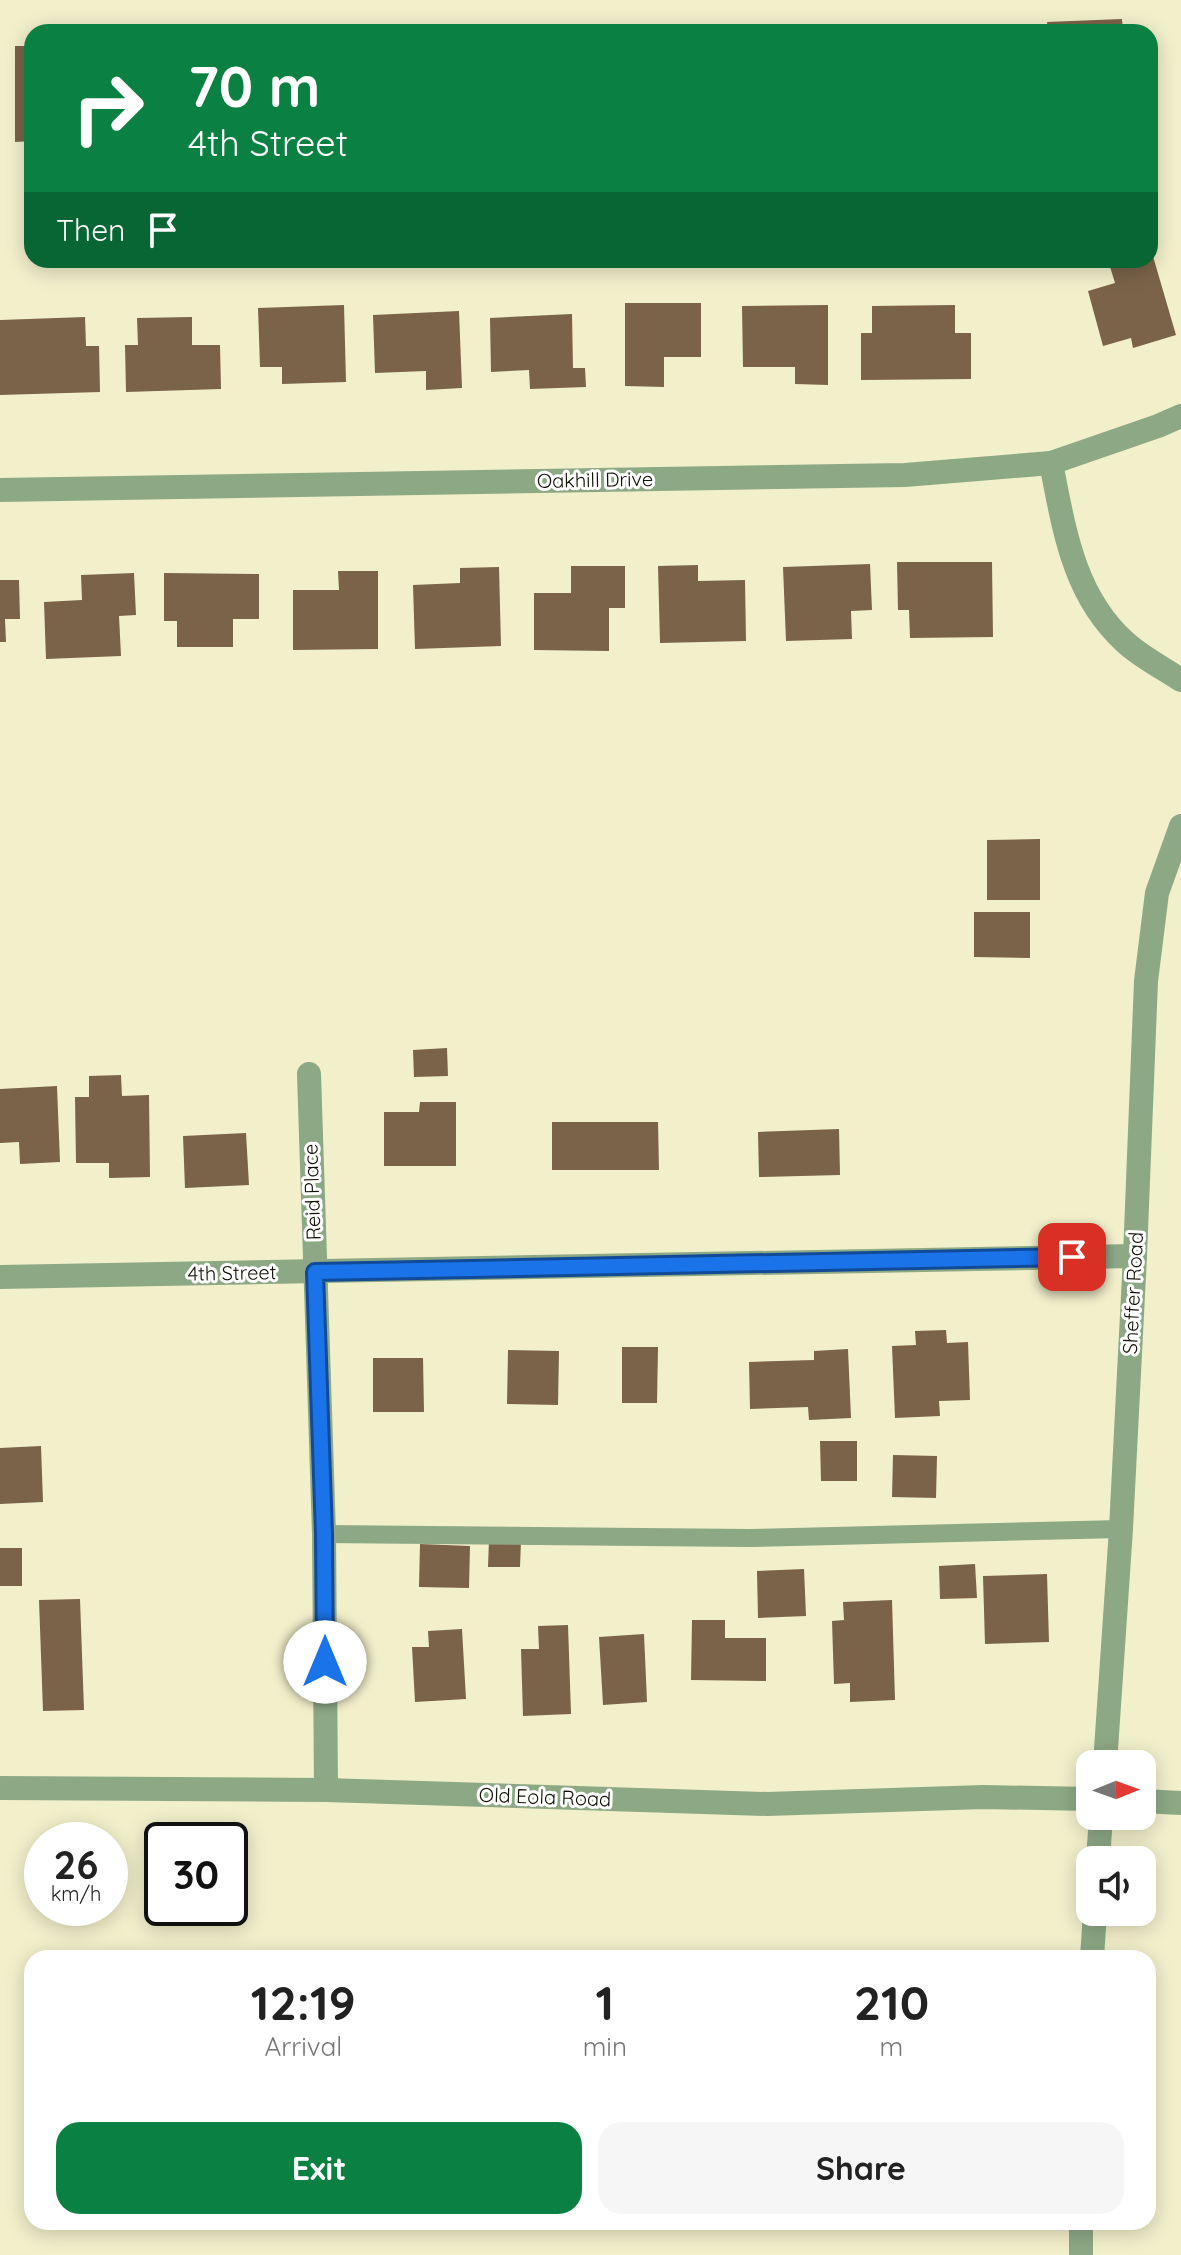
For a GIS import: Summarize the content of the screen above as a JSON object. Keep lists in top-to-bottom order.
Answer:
{
  "streets": {
    "street": [
      "Oakhill Drive",
      "Reid Place",
      "4th Street",
      "Sheffer Road",
      "Old Eola Road"
    ]
  },
  "crossings": [
    ["Reid Place", "4th Street"],
    ["Reid Place", "Old Eola Road"],
    ["4th Street", "Sheffer Road"]
  ],
  "north": "right",
  "page": {
    "turn": ["70 m", "4th Street"],
    "then": "Then",
    "speed": "26 km/h",
    "limit": "30",
    "eta": [
      "12:19",
      "Arrival",
      "1",
      "min",
      "210",
      "m"
    ],
    "buttons": ["Exit", "Share"]
  }
}
